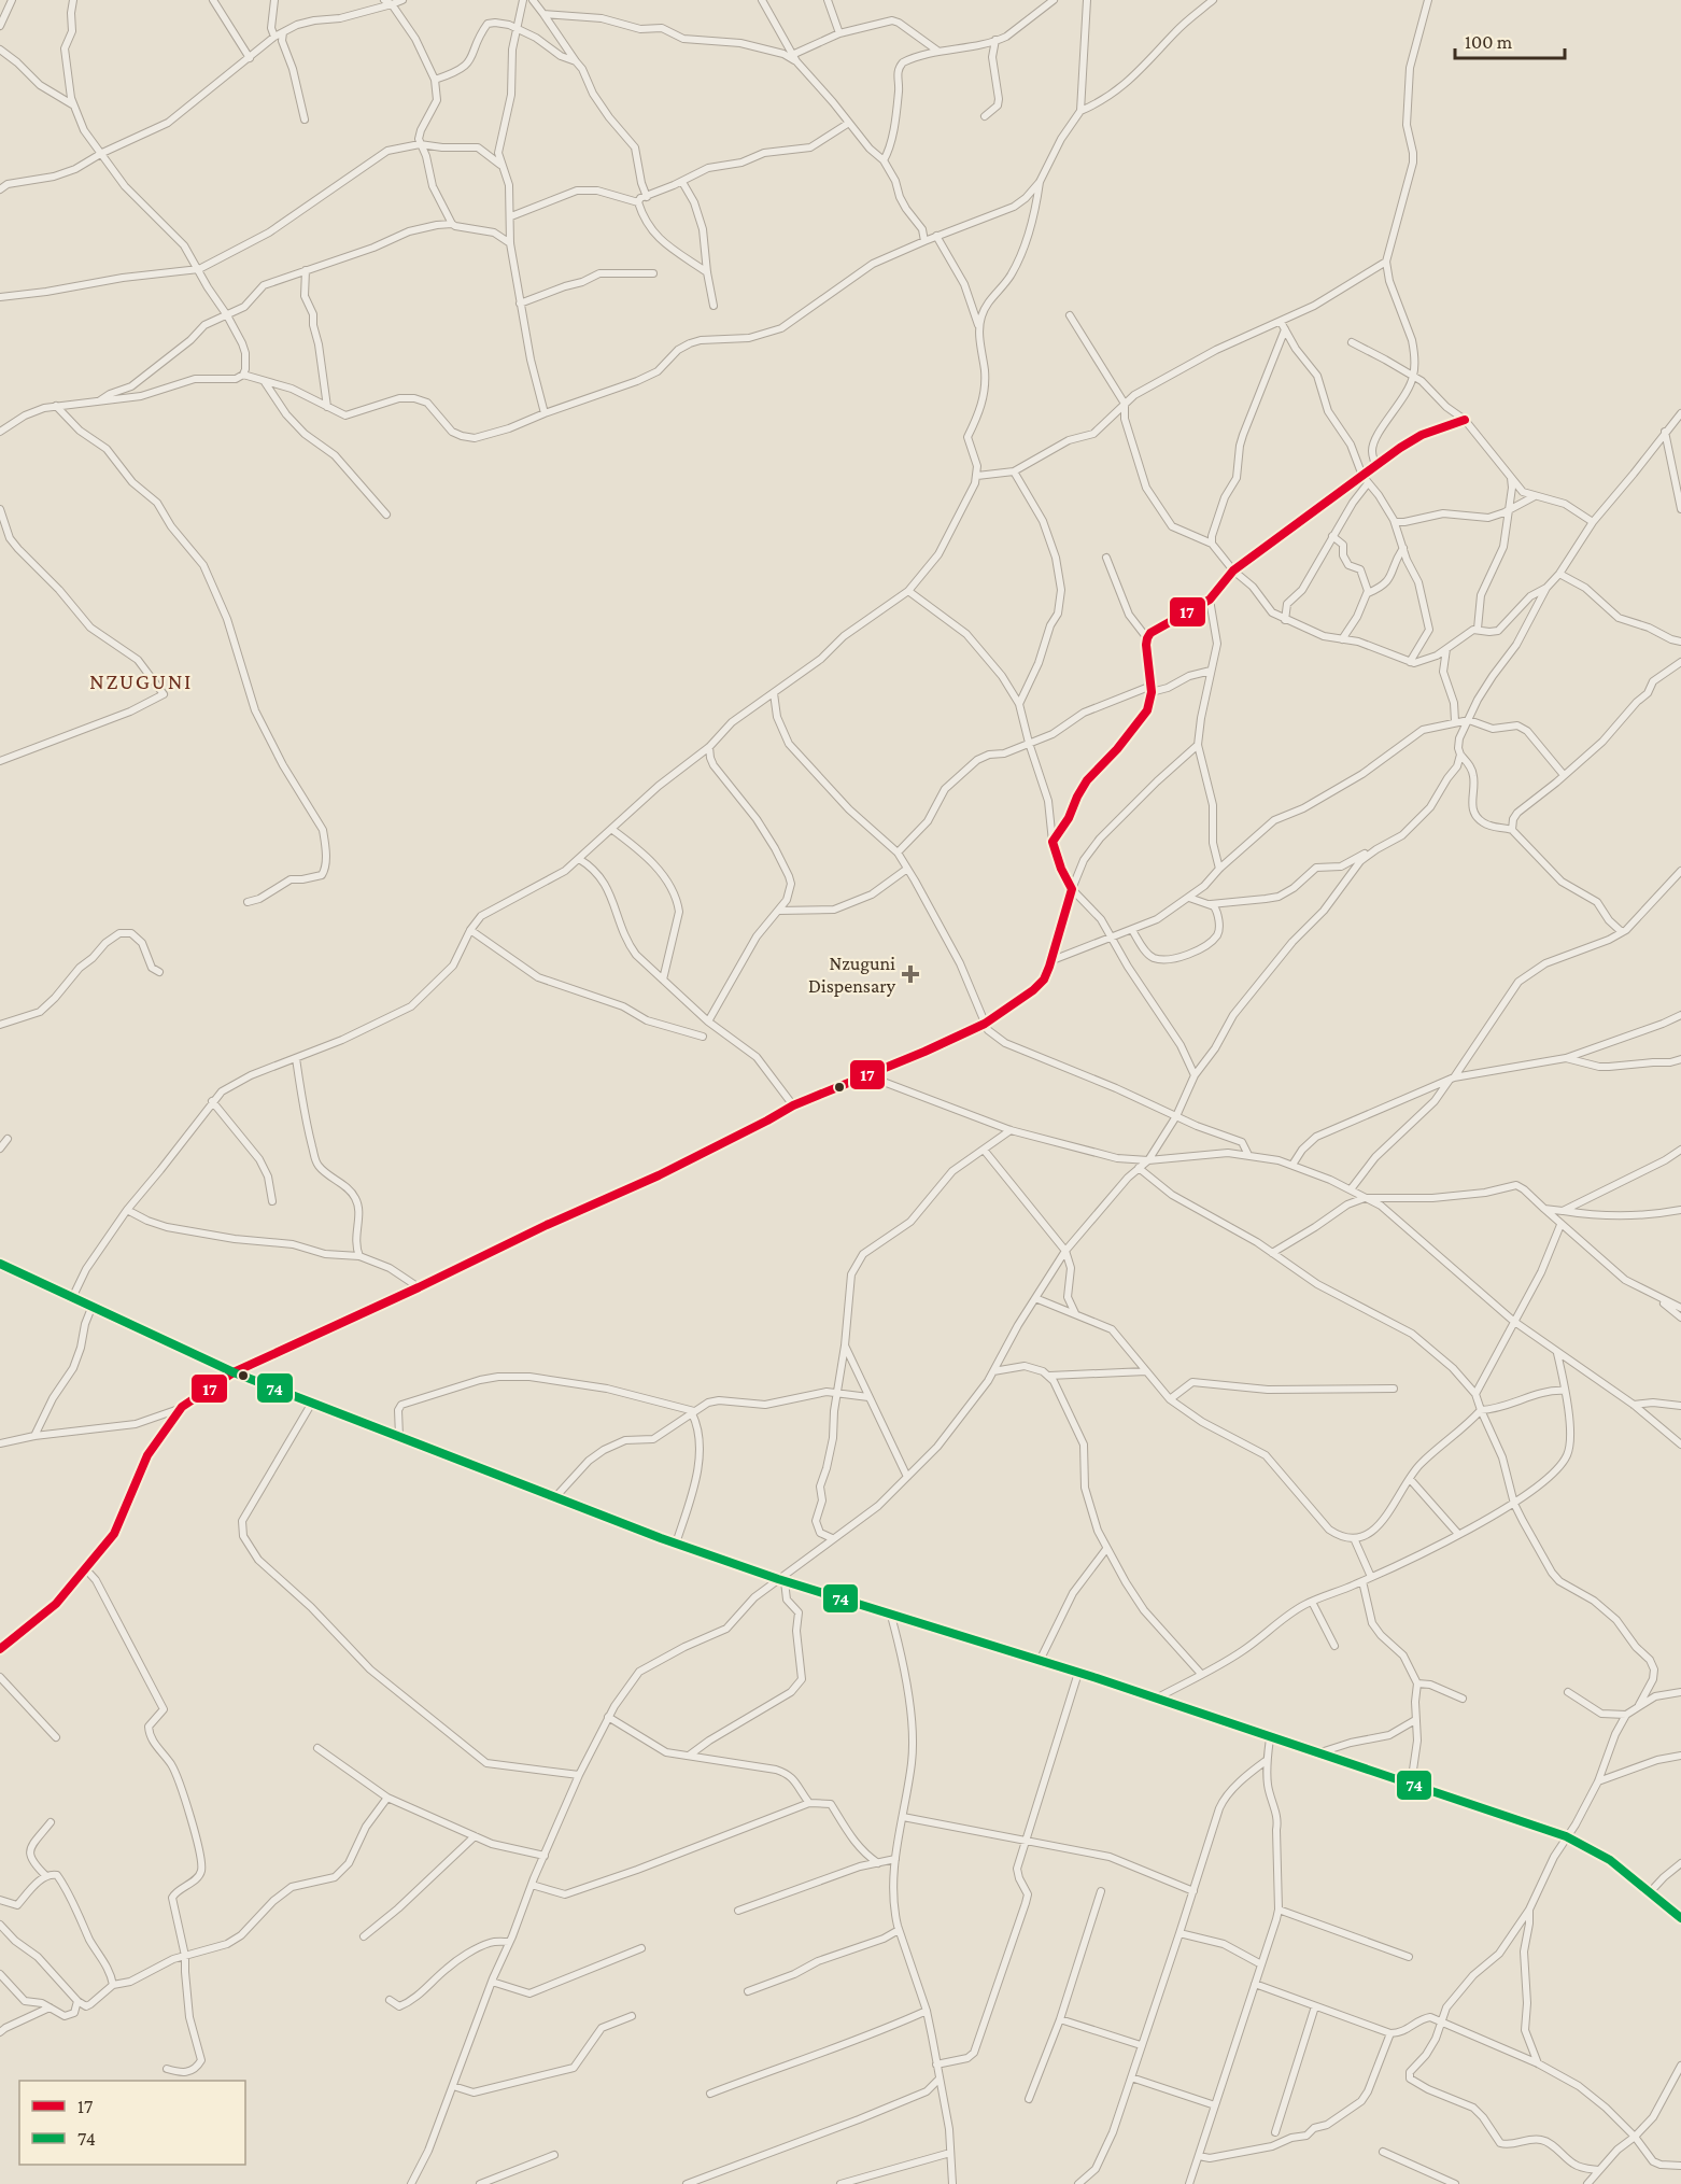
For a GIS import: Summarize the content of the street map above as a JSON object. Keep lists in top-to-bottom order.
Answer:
{
  "districts": ["NZUGUNI"],
  "places": {
    "health": ["Nzuguni Dispensary"]
  },
  "lines": ["transit line 17", "transit line 74"],
  "legend": ["17", "74"],
  "scale_bar": "100 m"
}
